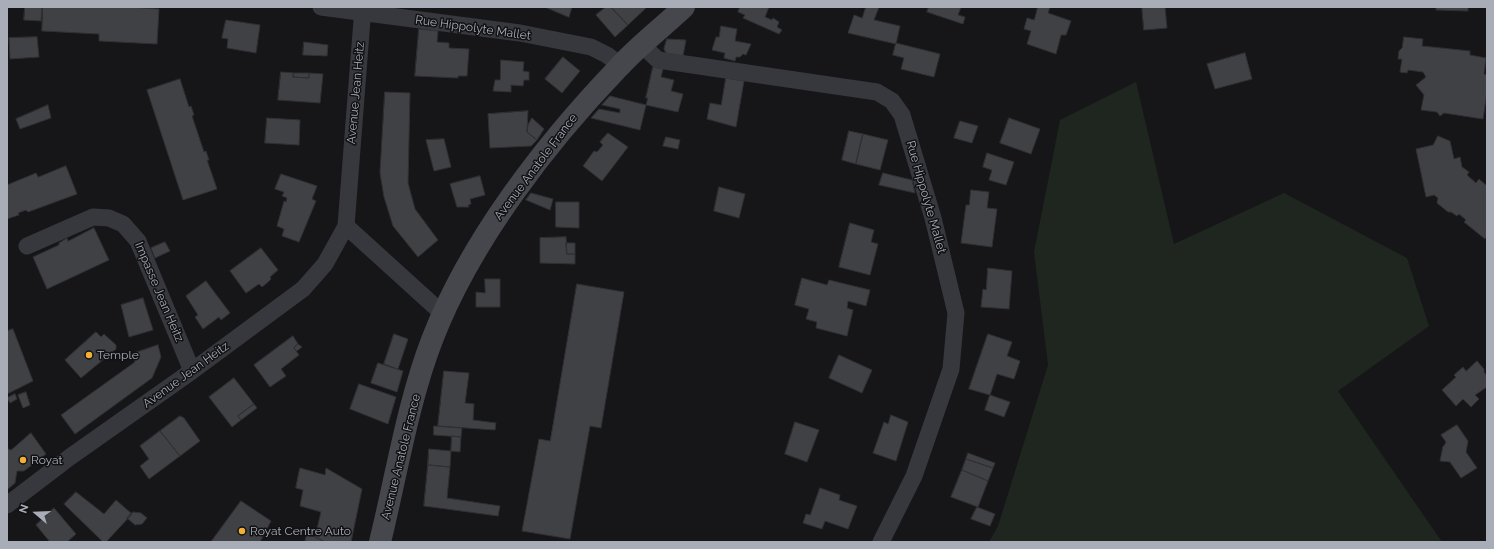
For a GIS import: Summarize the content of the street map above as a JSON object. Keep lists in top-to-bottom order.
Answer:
{
  "streets": {
    "main road": ["Avenue Anatole France"],
    "street": ["Rue Hippolyte Mallet", "Avenue Jean Heitz", "Impasse Jean Heitz"]
  },
  "crossings": [
    ["Rue Hippolyte Mallet", "Avenue Jean Heitz"],
    ["Rue Hippolyte Mallet", "Avenue Anatole France"],
    ["Avenue Jean Heitz", "Impasse Jean Heitz"]
  ],
  "places": ["Temple", "Royat", "Royat Centre Auto"],
  "north": "left"
}
